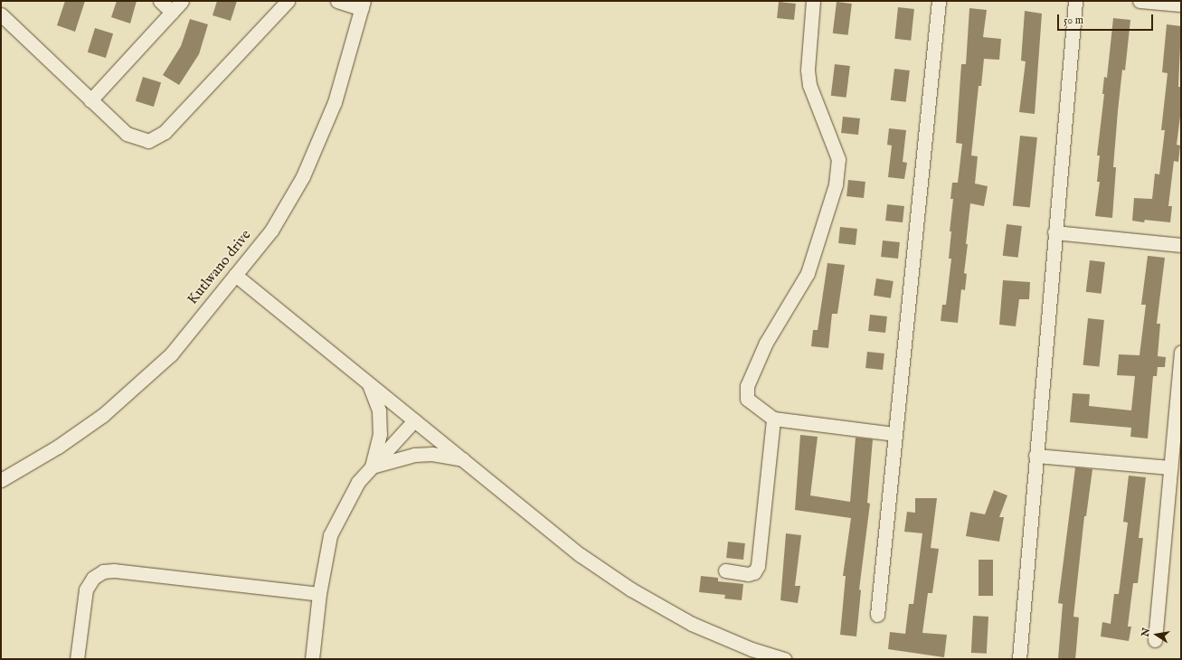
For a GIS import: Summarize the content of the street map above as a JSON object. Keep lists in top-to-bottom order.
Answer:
{
  "streets": {
    "street": ["Kutlwano drive"]
  },
  "scale_bar": "50 m",
  "north": "left"
}
